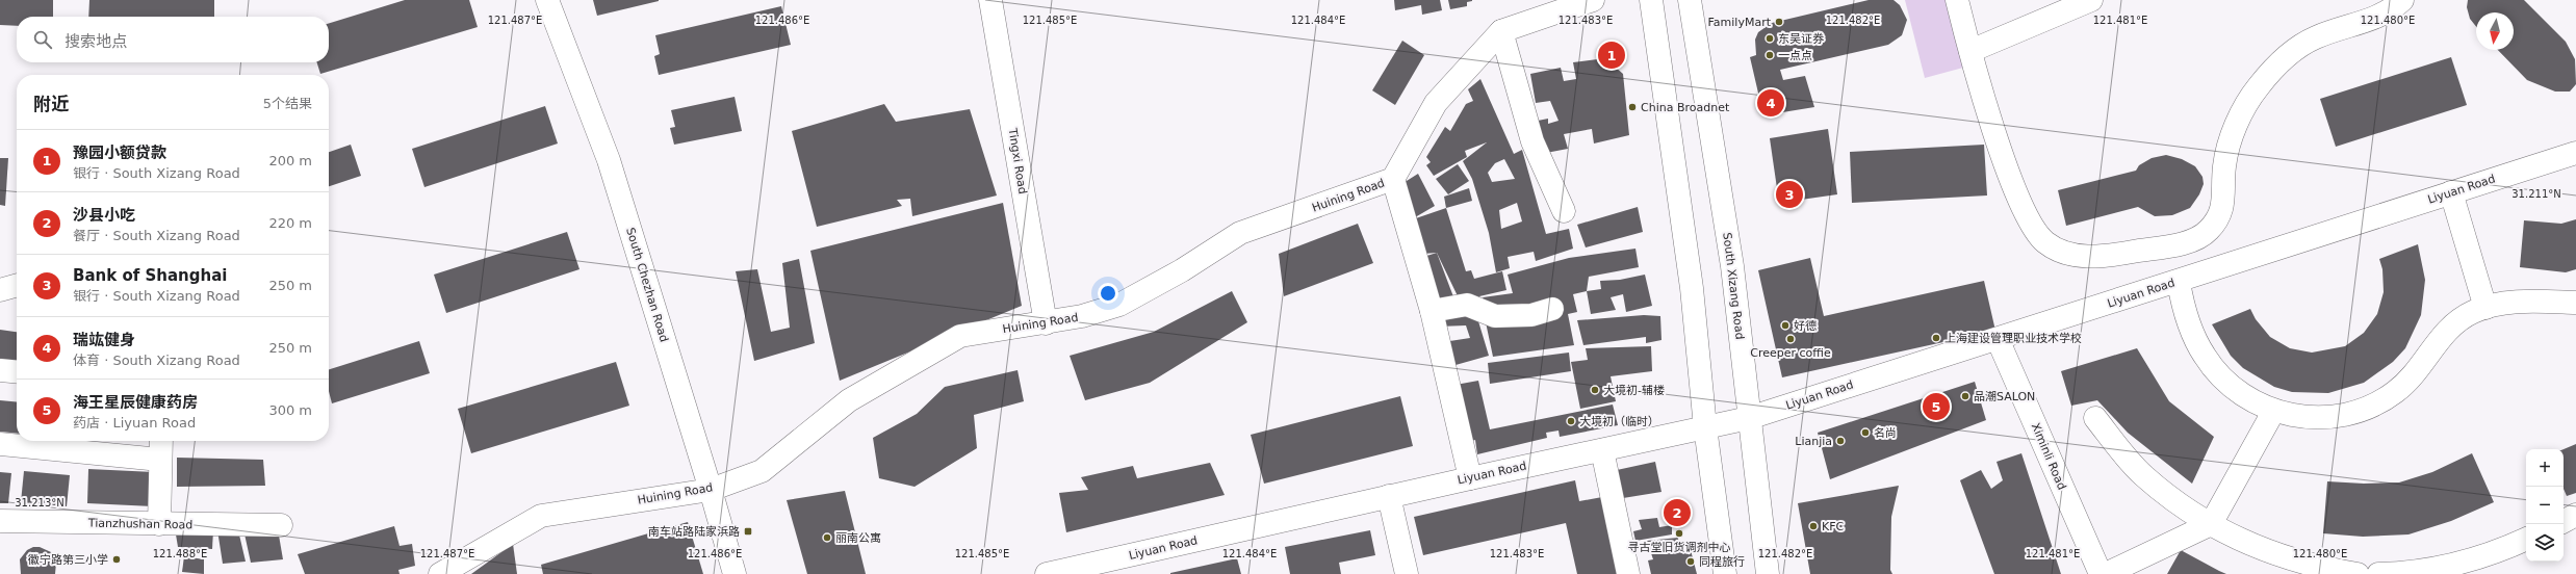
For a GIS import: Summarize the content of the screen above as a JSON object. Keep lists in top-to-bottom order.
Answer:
{
  "streets": {
    "street": [
      "Tingxi Road",
      "Liyuan Road",
      "Huining Road",
      "South Chezhan Road",
      "South Xizang Road",
      "Ximinli Road",
      "Tianzhushan Road"
    ]
  },
  "crossings": [
    ["Tingxi Road", "Huining Road"],
    ["Liyuan Road", "South Xizang Road"],
    ["Liyuan Road", "Ximinli Road"],
    ["Huining Road", "South Chezhan Road"]
  ],
  "places": {
    "other": [
      "FamilyMart",
      "东吴证券",
      "一点点",
      "China Broadnet",
      "好德",
      "上海建设管理职业技术学校",
      "Creeper coffie",
      "大境初-辅楼",
      "品潮SALON",
      "大境初（临时）",
      "名尚",
      "Lianjia",
      "KFC",
      "寻古堂旧货调剂中心",
      "丽南公寓",
      "徽宁路第三小学",
      "同程旅行"
    ],
    "transit": ["南车站路陆家浜路"]
  },
  "north": "bottom",
  "page": {
    "search": "搜索地点",
    "pins": [
      "1",
      "4",
      "3",
      "5",
      "2"
    ],
    "heading": ["附近", "5个结果"],
    "list": [
      {
        "mark": "1",
        "name": "豫园小额贷款",
        "note": "银行 · South Xizang Road",
        "value": "200 m"
      },
      {
        "mark": "2",
        "name": "沙县小吃",
        "note": "餐厅 · South Xizang Road",
        "value": "220 m"
      },
      {
        "mark": "3",
        "name": "Bank of Shanghai",
        "note": "银行 · South Xizang Road",
        "value": "250 m"
      },
      {
        "mark": "4",
        "name": "瑞竑健身",
        "note": "体育 · South Xizang Road",
        "value": "250 m"
      },
      {
        "mark": "5",
        "name": "海王星辰健康药房",
        "note": "药店 · Liyuan Road",
        "value": "300 m"
      }
    ],
    "map_buttons": ["+", "−"]
  },
  "coordinates": [
    "121.487°E",
    "121.486°E",
    "121.485°E",
    "121.484°E",
    "121.483°E",
    "121.482°E",
    "121.481°E",
    "121.480°E",
    "31.211°N",
    "31.213°N",
    "121.488°E"
  ]
}
